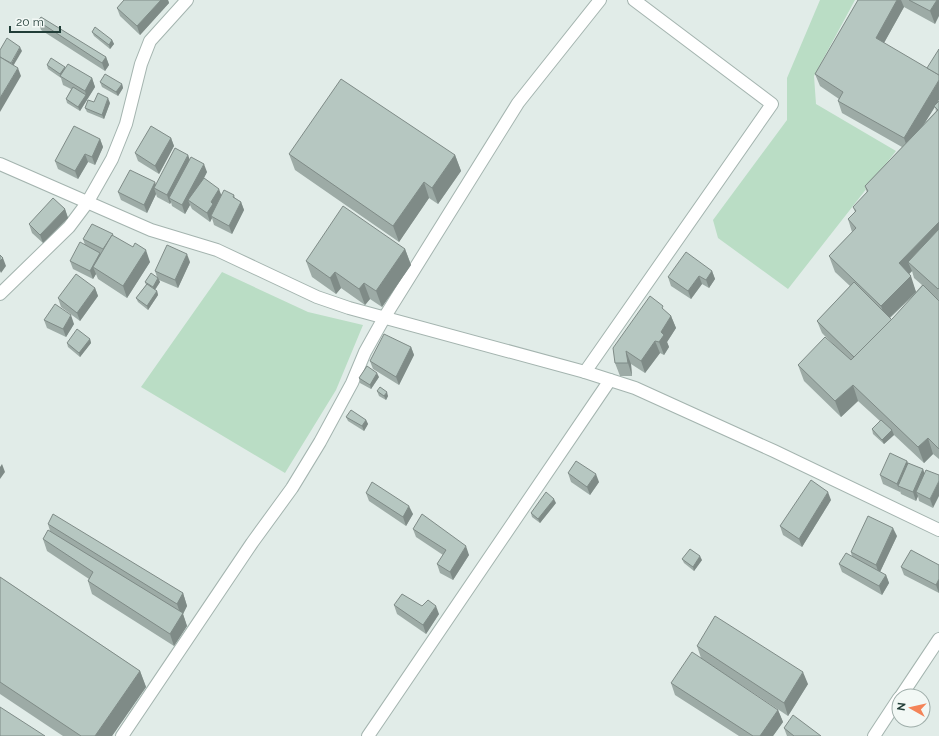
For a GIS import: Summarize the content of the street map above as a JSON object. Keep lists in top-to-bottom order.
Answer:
{
  "scale_bar": "20 m",
  "north": "left"
}
